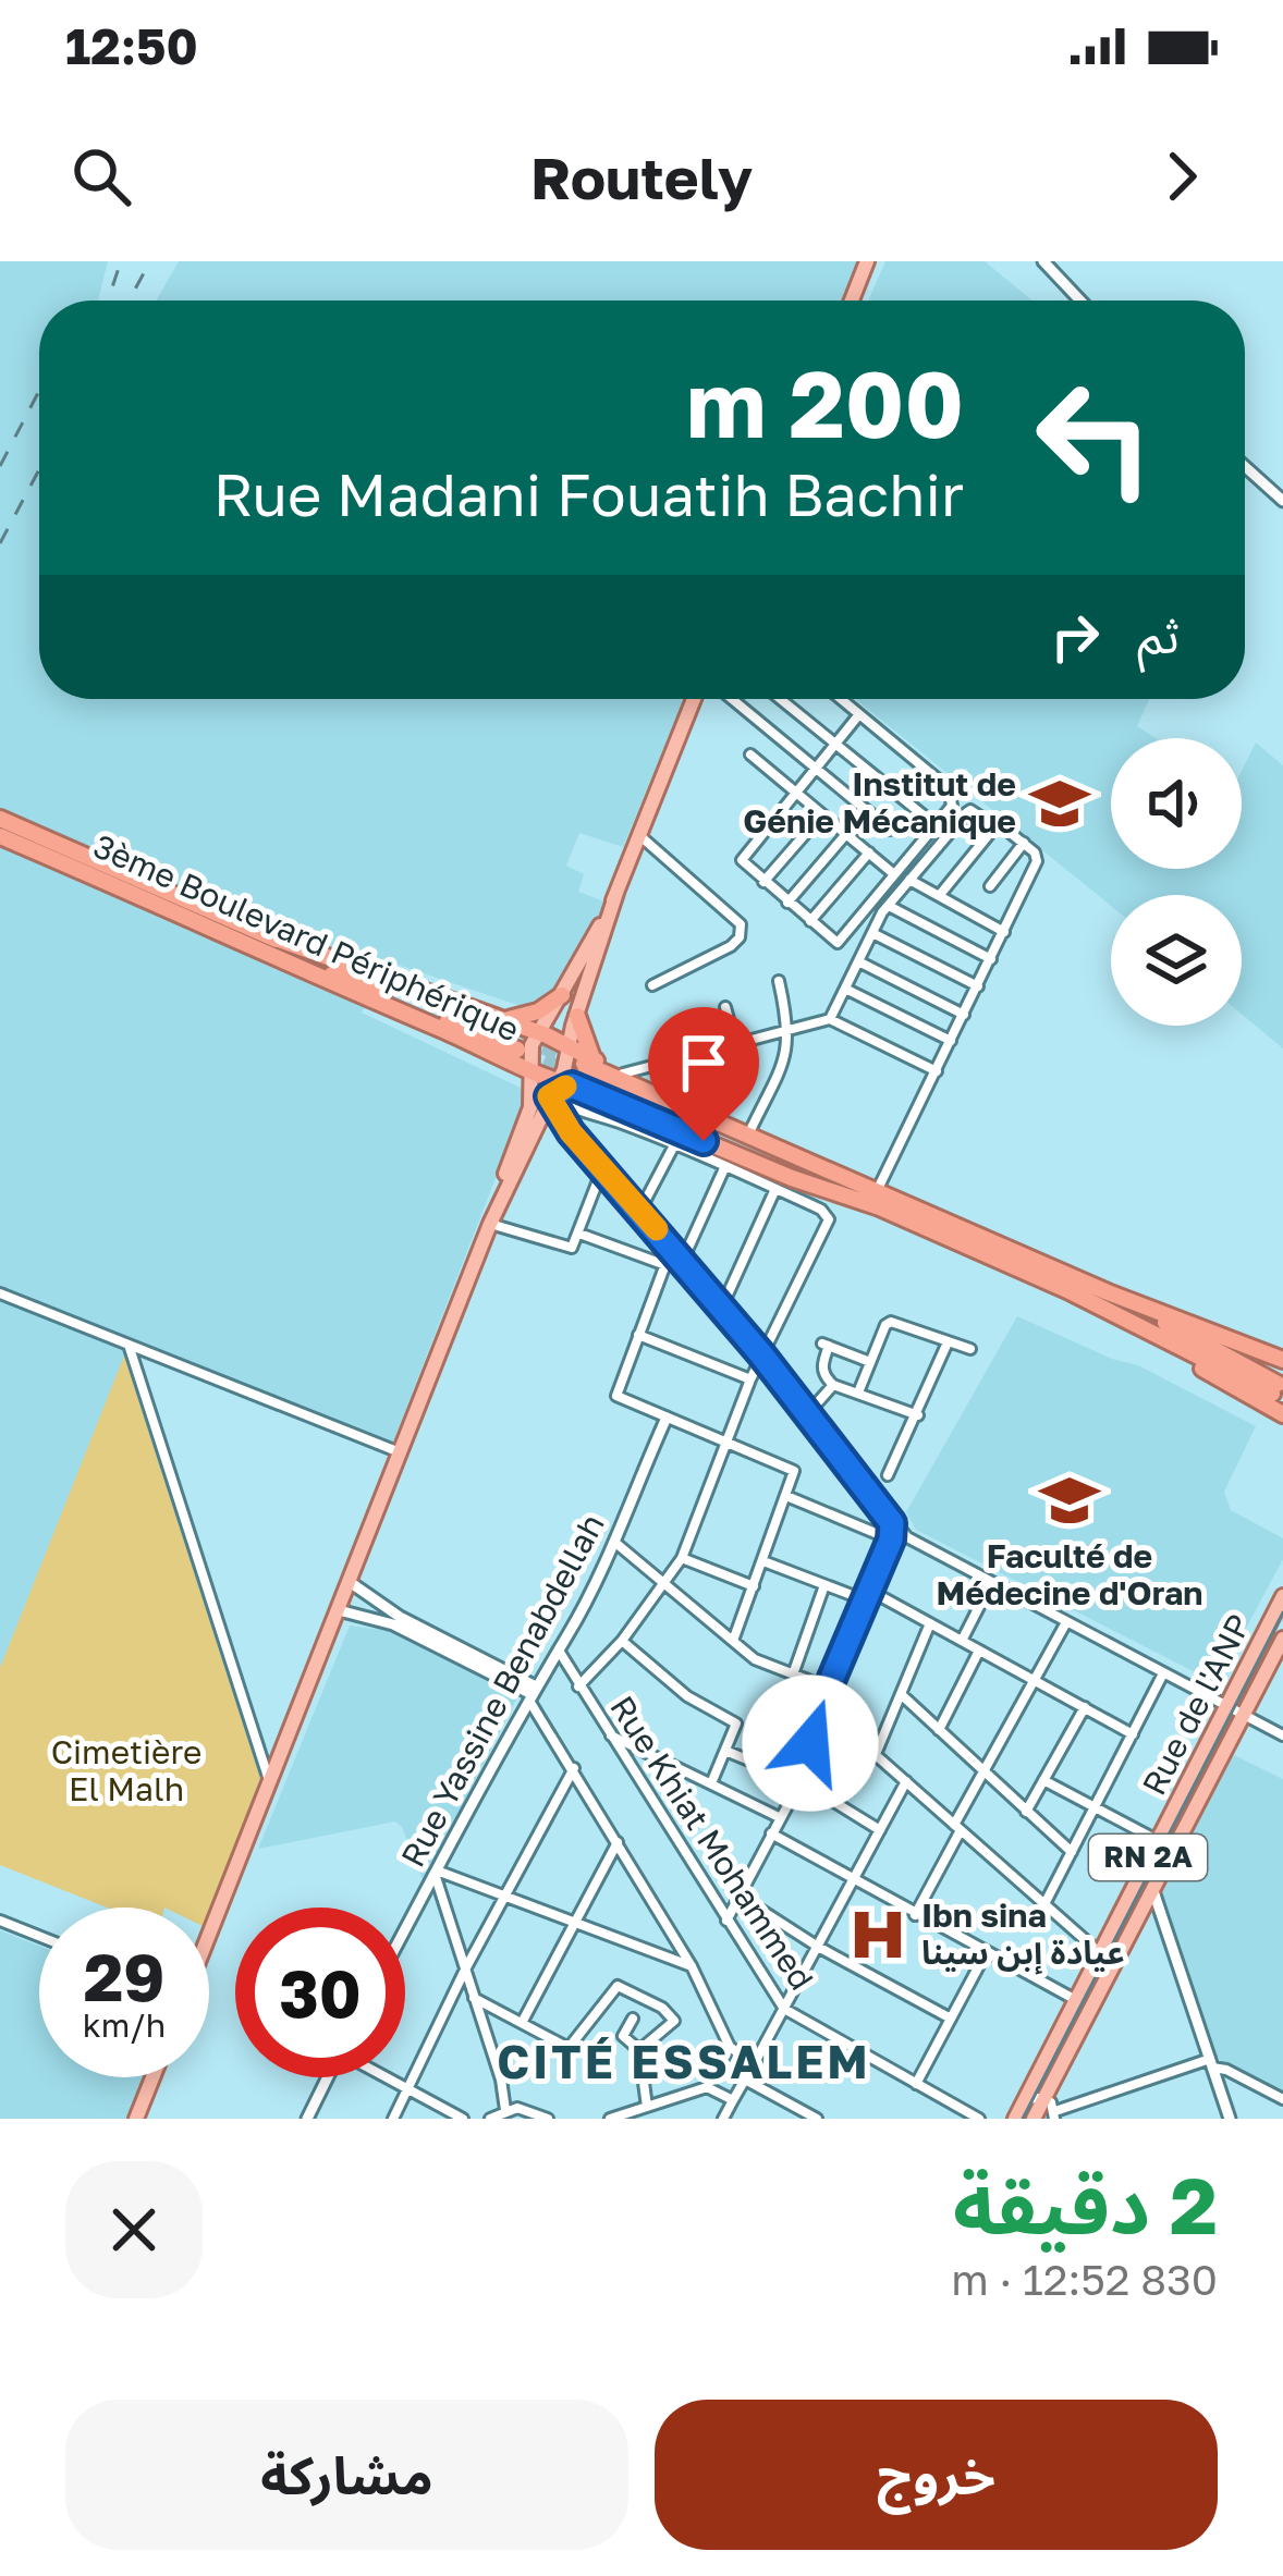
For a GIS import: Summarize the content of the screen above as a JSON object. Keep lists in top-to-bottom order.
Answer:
{
  "streets": {
    "highway": ["3ème Boulevard Périphérique"],
    "main road": ["Rue de l'ANP", "RN 2A"],
    "street": ["Rue Yassine Benabdellah", "Rue Khiat Mohammed"]
  },
  "crossings": [
    ["Rue Yassine Benabdellah", "Rue Khiat Mohammed"]
  ],
  "districts": ["CITÉ ESSALEM"],
  "parks": ["Cimetière El Malh"],
  "places": {
    "school or university": ["Institut de Génie Mécanique", "Faculté de Médecine d'Oran"],
    "hospital": ["Ibn sina عيادة إبن سينا"]
  },
  "page": {
    "status": "12:50",
    "header": "Routely",
    "turn": ["200 m", "Rue Madani Fouatih Bachir"],
    "then": "ثم",
    "speed": "29 km/h",
    "limit": "30",
    "heading": ["2 دقيقة", "830 m · 12:52"],
    "buttons": ["خروج", "مشاركة"]
  }
}
